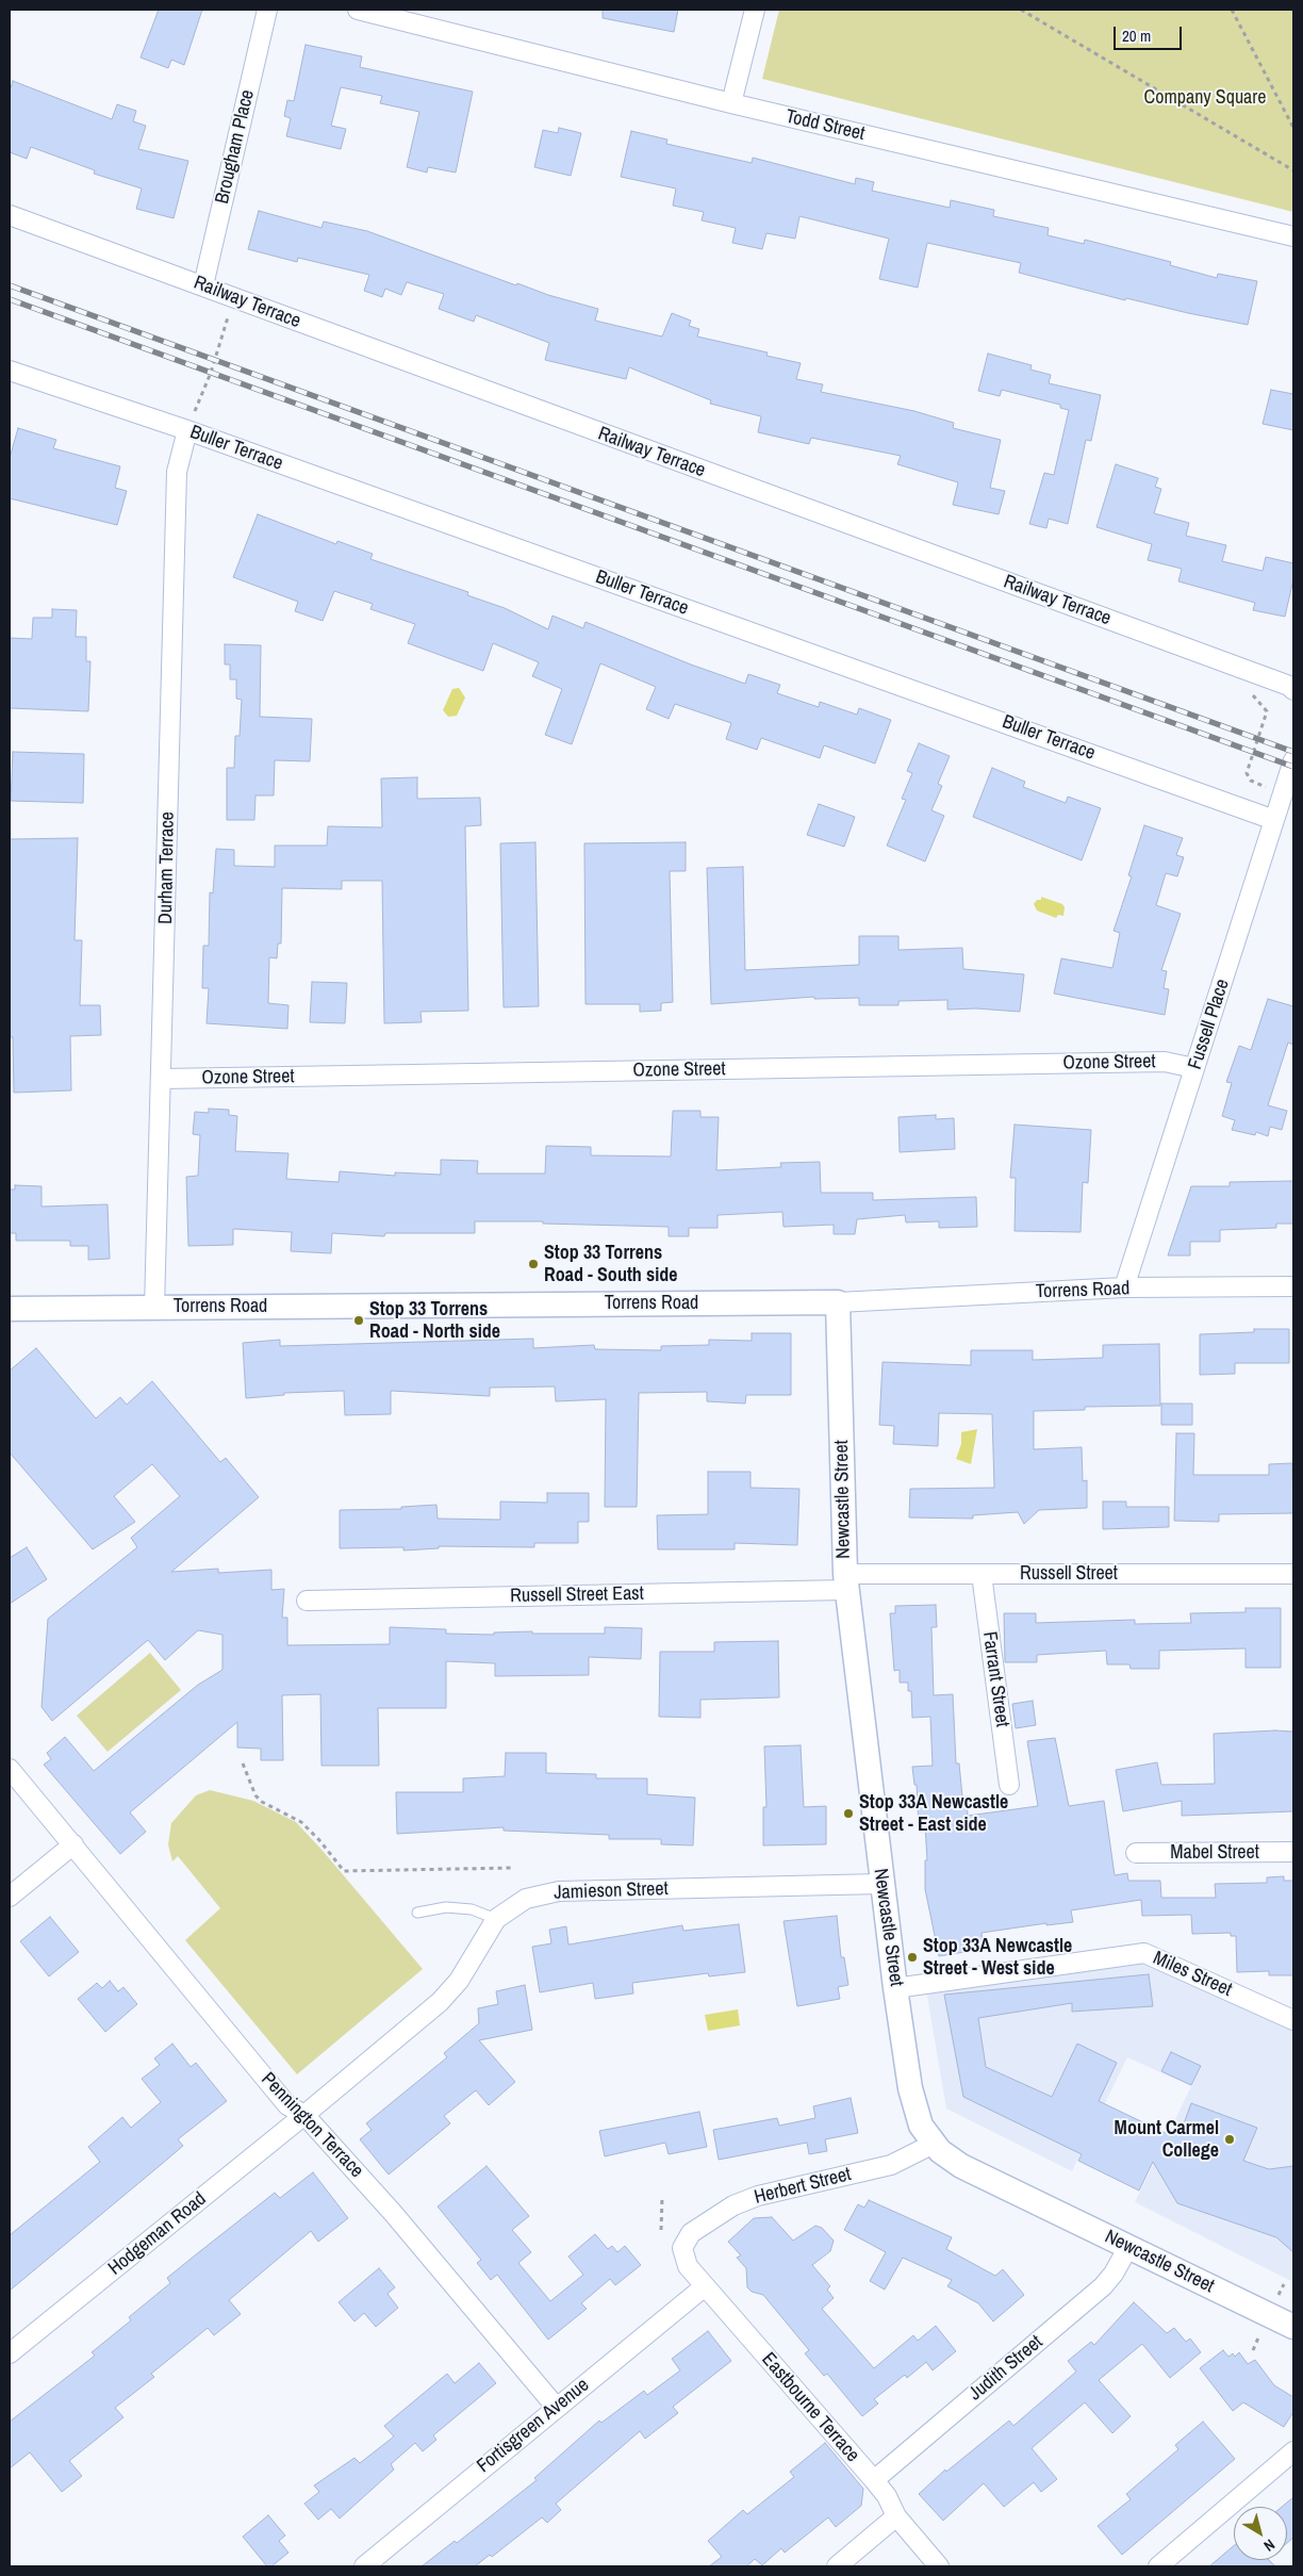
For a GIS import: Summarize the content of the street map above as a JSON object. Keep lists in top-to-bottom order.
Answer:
{
  "streets": {
    "street": [
      "Todd Street",
      "Brougham Place",
      "Railway Terrace",
      "Buller Terrace",
      "Durham Terrace",
      "Fussell Place",
      "Ozone Street",
      "Torrens Road",
      "Newcastle Street",
      "Russell Street",
      "Russell Street East",
      "Farrant Street",
      "Mabel Street",
      "Jamieson Street",
      "Miles Street",
      "Pennington Terrace",
      "Herbert Street",
      "Hodgeman Road",
      "Judith Street",
      "Eastbourne Terrace",
      "Fortisgreen Avenue"
    ]
  },
  "crossings": [
    ["Brougham Place", "Railway Terrace"],
    ["Buller Terrace", "Durham Terrace"],
    ["Buller Terrace", "Fussell Place"],
    ["Durham Terrace", "Ozone Street"],
    ["Durham Terrace", "Torrens Road"],
    ["Fussell Place", "Ozone Street"],
    ["Fussell Place", "Torrens Road"],
    ["Torrens Road", "Newcastle Street"],
    ["Newcastle Street", "Russell Street"],
    ["Newcastle Street", "Russell Street East"],
    ["Newcastle Street", "Jamieson Street"],
    ["Newcastle Street", "Miles Street"],
    ["Newcastle Street", "Herbert Street"],
    ["Newcastle Street", "Judith Street"],
    ["Russell Street", "Russell Street East"],
    ["Russell Street", "Farrant Street"],
    ["Jamieson Street", "Pennington Terrace"],
    ["Jamieson Street", "Hodgeman Road"],
    ["Pennington Terrace", "Hodgeman Road"],
    ["Pennington Terrace", "Fortisgreen Avenue"],
    ["Herbert Street", "Eastbourne Terrace"],
    ["Judith Street", "Eastbourne Terrace"],
    ["Eastbourne Terrace", "Fortisgreen Avenue"]
  ],
  "parks": ["Company Square"],
  "places": [
    "Stop 33 Torrens Road - South side",
    "Stop 33 Torrens Road - North side",
    "Stop 33A Newcastle Street - East side",
    "Stop 33A Newcastle Street - West side",
    "Mount Carmel College"
  ],
  "scale_bar": "20 m",
  "north": "bottom right"
}
